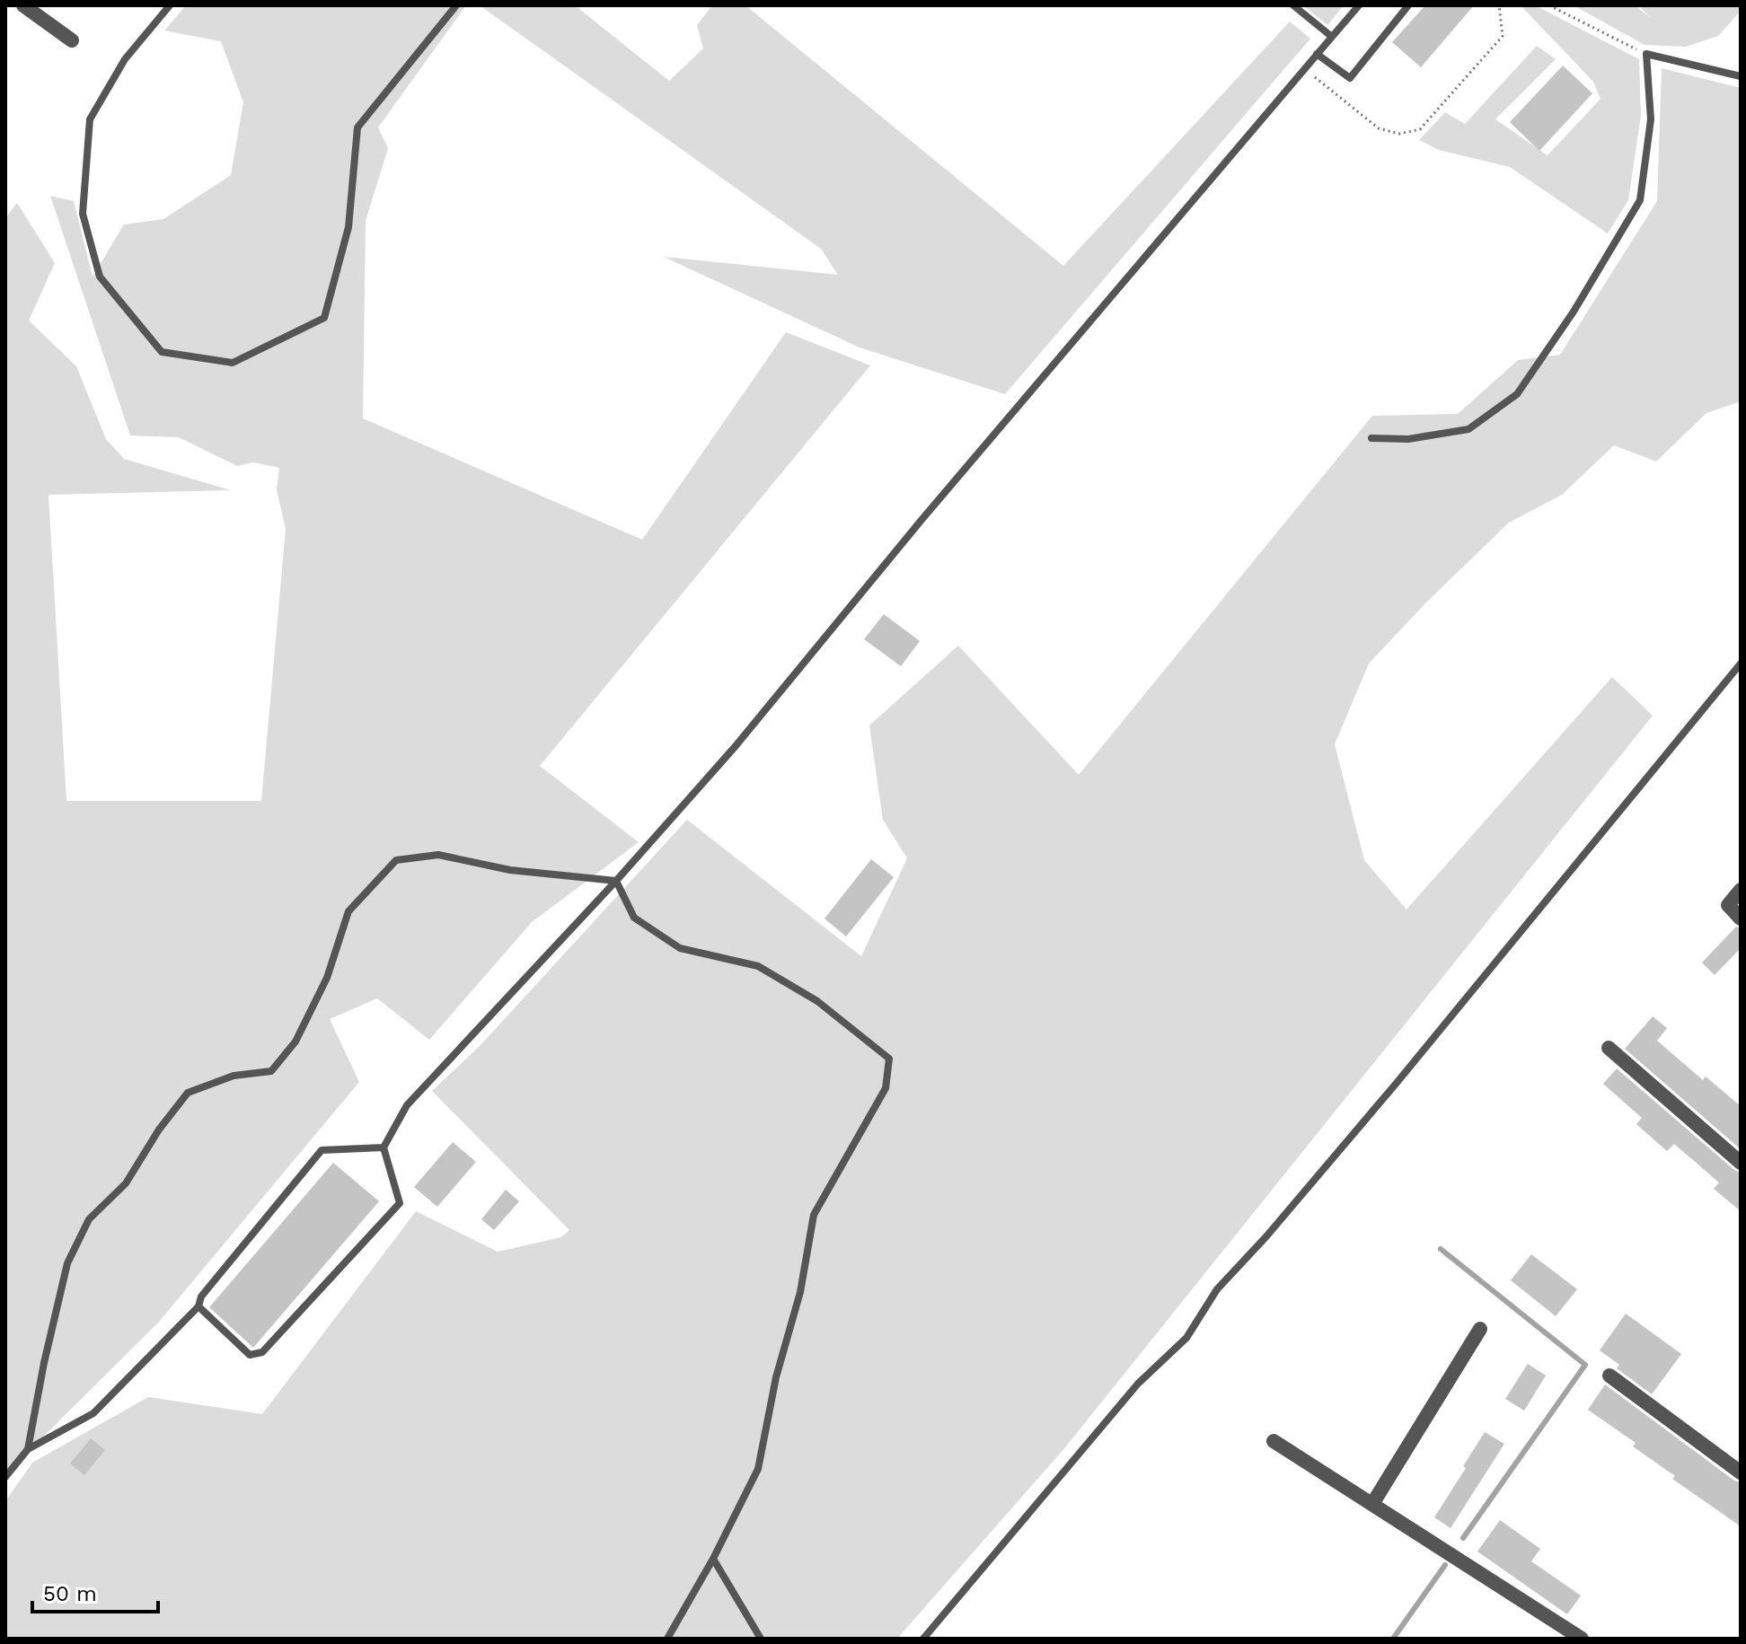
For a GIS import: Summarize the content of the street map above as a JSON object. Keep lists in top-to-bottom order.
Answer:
{
  "scale_bar": "50 m"
}
